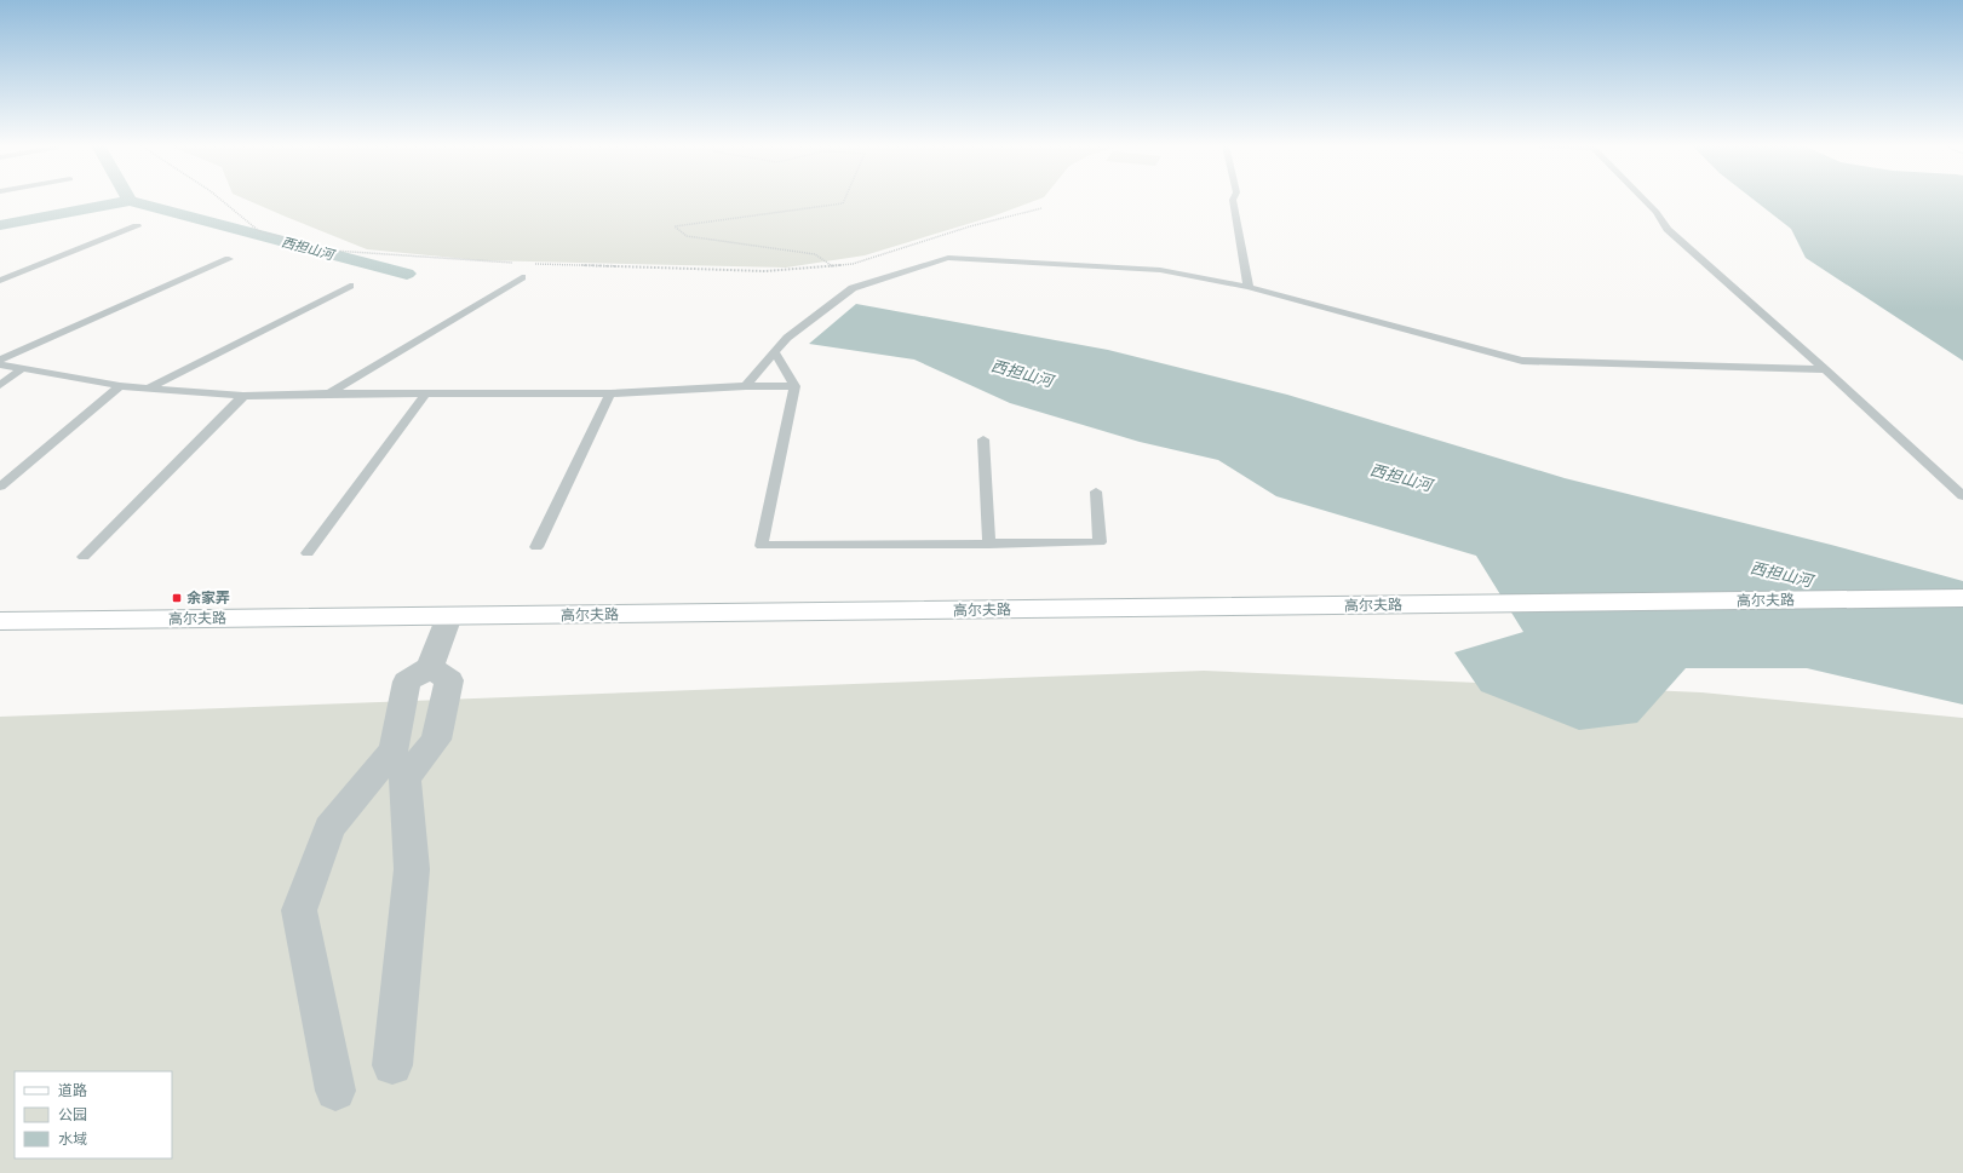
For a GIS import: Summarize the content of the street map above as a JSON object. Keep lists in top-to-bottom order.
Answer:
{
  "streets": {
    "street": ["高尔夫路"]
  },
  "water": ["西担山河"],
  "places": {
    "transit": ["余家弄"]
  },
  "legend": ["道路", "公园", "水域"]
}
